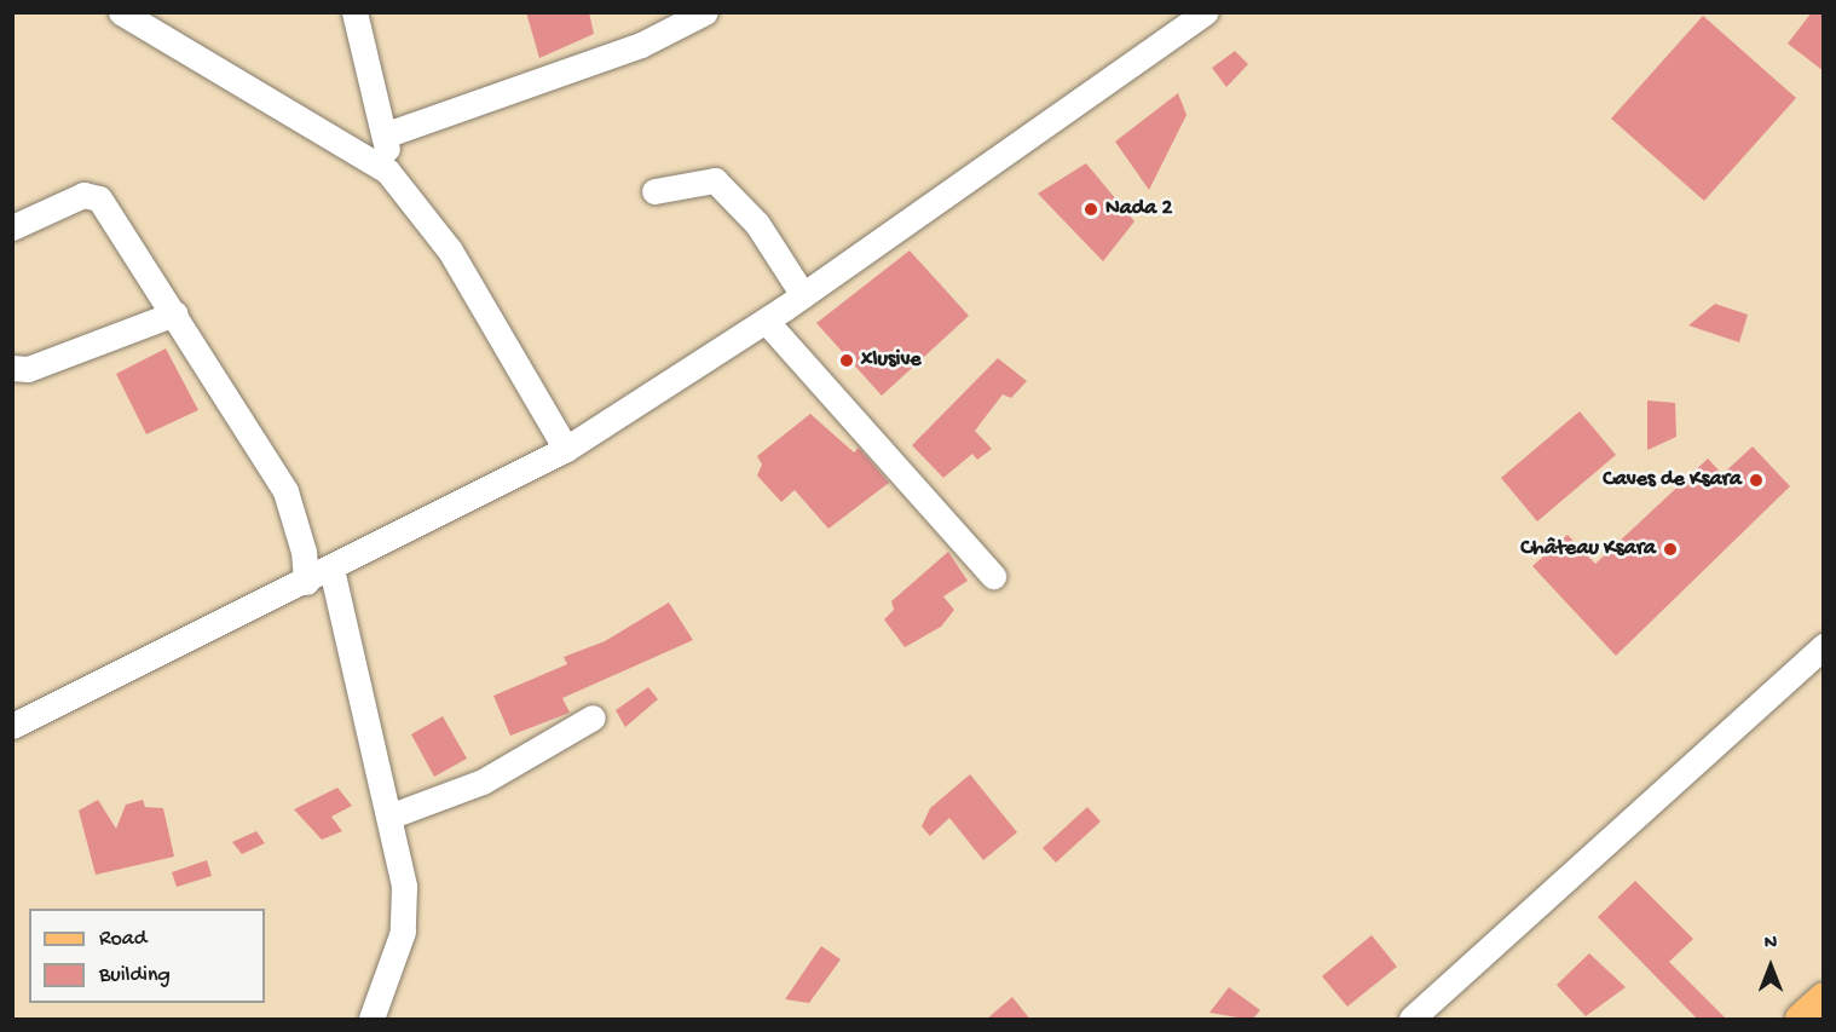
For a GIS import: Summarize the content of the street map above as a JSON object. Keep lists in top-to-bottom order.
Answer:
{
  "places": [
    "Nada 2",
    "xlusive",
    "Caves de Ksara",
    "Château Ksara"
  ],
  "legend": ["Road", "Building"],
  "north": "top"
}
